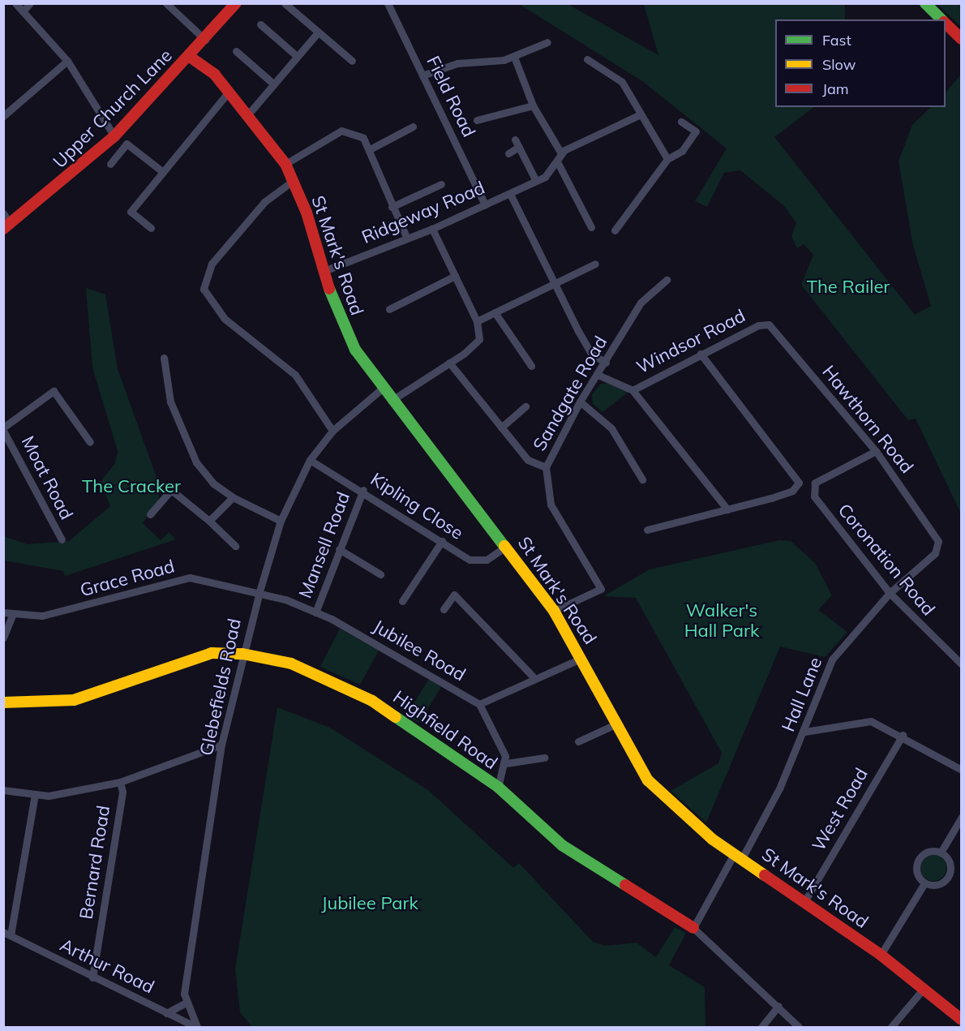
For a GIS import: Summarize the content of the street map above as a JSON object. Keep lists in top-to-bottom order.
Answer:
{
  "streets": {
    "street": [
      "Field Road",
      "Upper Church Lane",
      "Ridgeway Road",
      "St Mark's Road",
      "Windsor Road",
      "Sandgate Road",
      "Hawthorn Road",
      "Moat Road",
      "Kipling Close",
      "Mansell Road",
      "Coronation Road",
      "Grace Road",
      "Jubilee Road",
      "Glebefields Road",
      "Hall Lane",
      "Highfield Road",
      "West Road",
      "Bernard Road",
      "Arthur Road"
    ]
  },
  "crossings": [
    ["Field Road", "Ridgeway Road"],
    ["Upper Church Lane", "St Mark's Road"],
    ["Ridgeway Road", "St Mark's Road"],
    ["St Mark's Road", "Sandgate Road"],
    ["St Mark's Road", "Kipling Close"],
    ["St Mark's Road", "Glebefields Road"],
    ["St Mark's Road", "Hall Lane"],
    ["St Mark's Road", "West Road"],
    ["Windsor Road", "Hawthorn Road"],
    ["Hawthorn Road", "Coronation Road"],
    ["Hawthorn Road", "Hall Lane"],
    ["Kipling Close", "Mansell Road"],
    ["Kipling Close", "Glebefields Road"],
    ["Mansell Road", "Jubilee Road"],
    ["Coronation Road", "Hall Lane"],
    ["Grace Road", "Jubilee Road"],
    ["Grace Road", "Glebefields Road"],
    ["Jubilee Road", "Glebefields Road"],
    ["Glebefields Road", "Highfield Road"],
    ["Hall Lane", "Highfield Road"],
    ["Bernard Road", "Arthur Road"]
  ],
  "parks": [
    "The Railer",
    "The Cracker",
    "Walker's Hall Park",
    "Jubilee Park"
  ],
  "legend": ["Fast", "Slow", "Jam"]
}
